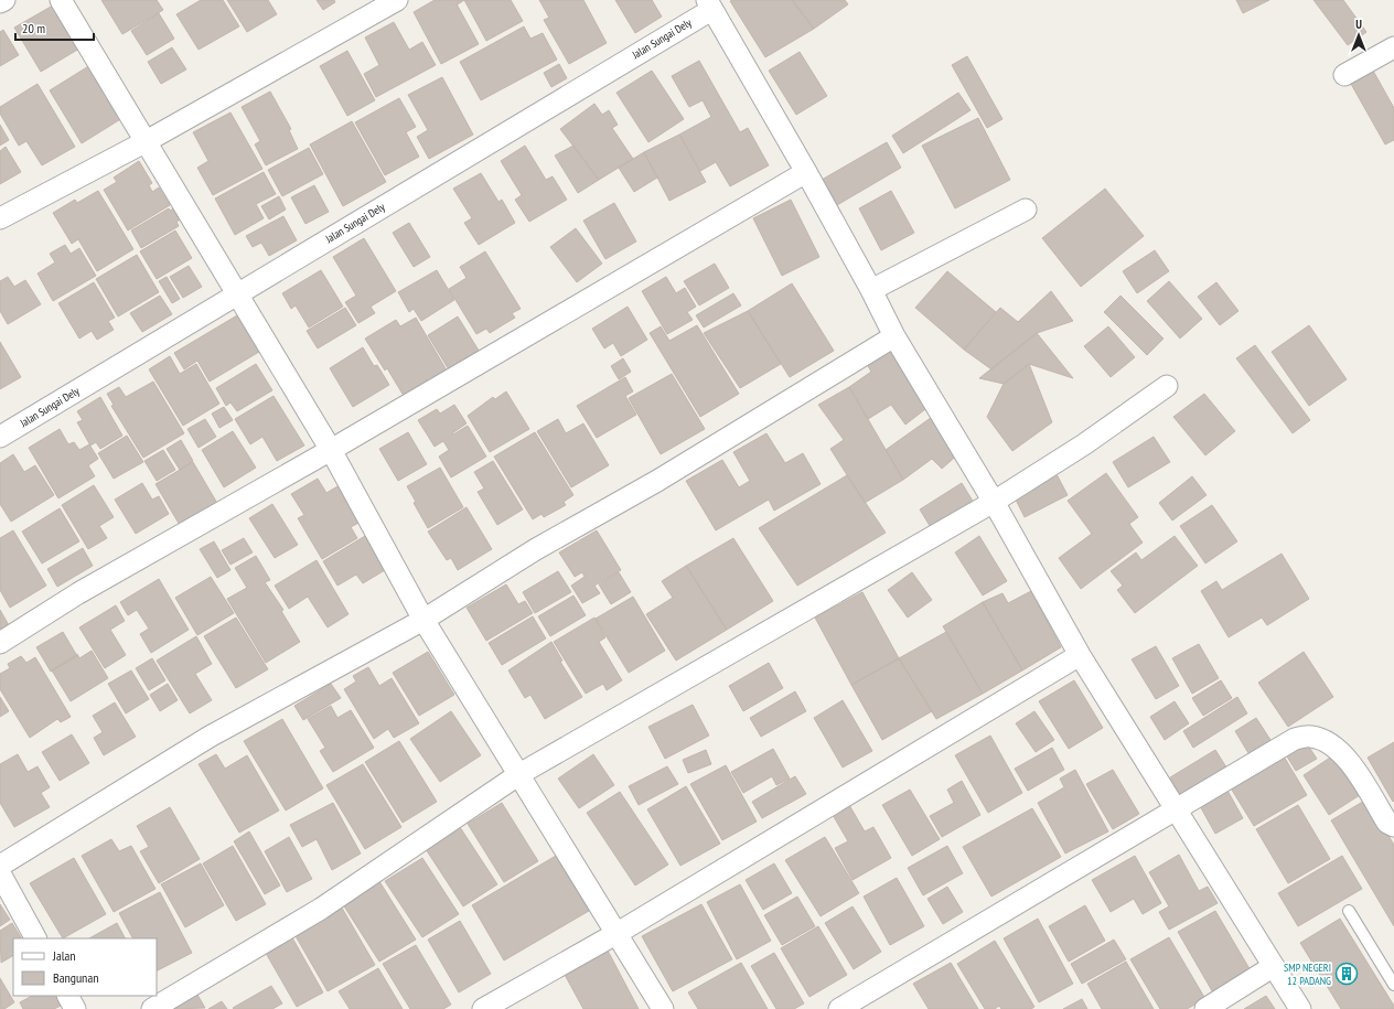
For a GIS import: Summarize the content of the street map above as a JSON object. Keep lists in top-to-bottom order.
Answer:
{
  "streets": {
    "street": ["Jalan Sungai Dely"]
  },
  "places": {
    "building": ["SMP NEGERI 12 PADANG"]
  },
  "legend": ["Jalan", "Bangunan"],
  "scale_bar": "20 m",
  "north": "top"
}
